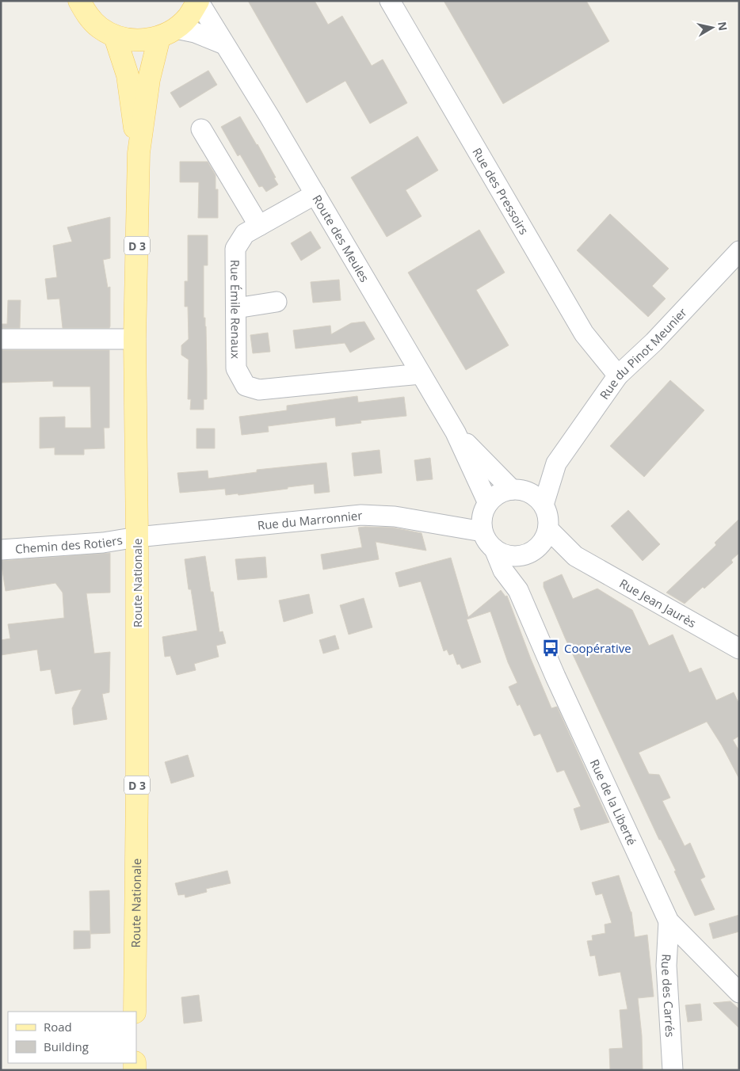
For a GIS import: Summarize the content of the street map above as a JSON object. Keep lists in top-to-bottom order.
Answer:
{
  "streets": {
    "main road": ["D 3", "Route Nationale"],
    "street": [
      "Rue des Pressoirs",
      "Route des Meules",
      "Rue Émile Renaux",
      "Rue du Pinot Meunier",
      "Rue du Marronnier",
      "Chemin des Rotiers",
      "Rue Jean Jaurès",
      "Rue de la Liberté",
      "Rue des Carrés"
    ]
  },
  "crossings": [
    ["Rue des Pressoirs", "Rue du Pinot Meunier"],
    ["Route des Meules", "Rue Émile Renaux"],
    ["Route des Meules", "Rue du Pinot Meunier"],
    ["Route des Meules", "Rue du Marronnier"],
    ["Route des Meules", "Rue Jean Jaurès"],
    ["Route des Meules", "Rue de la Liberté"],
    ["D 3", "Route Nationale"],
    ["Rue du Pinot Meunier", "Rue du Marronnier"],
    ["Rue du Pinot Meunier", "Rue Jean Jaurès"],
    ["Rue du Pinot Meunier", "Rue de la Liberté"],
    ["Rue du Marronnier", "Chemin des Rotiers"],
    ["Rue du Marronnier", "Route Nationale"],
    ["Rue du Marronnier", "Rue Jean Jaurès"],
    ["Rue du Marronnier", "Rue de la Liberté"],
    ["Chemin des Rotiers", "Route Nationale"],
    ["Rue Jean Jaurès", "Rue de la Liberté"],
    ["Rue de la Liberté", "Rue des Carrés"]
  ],
  "places": {
    "bus stop": ["Coopérative"]
  },
  "legend": ["Road", "Building"],
  "north": "right"
}
